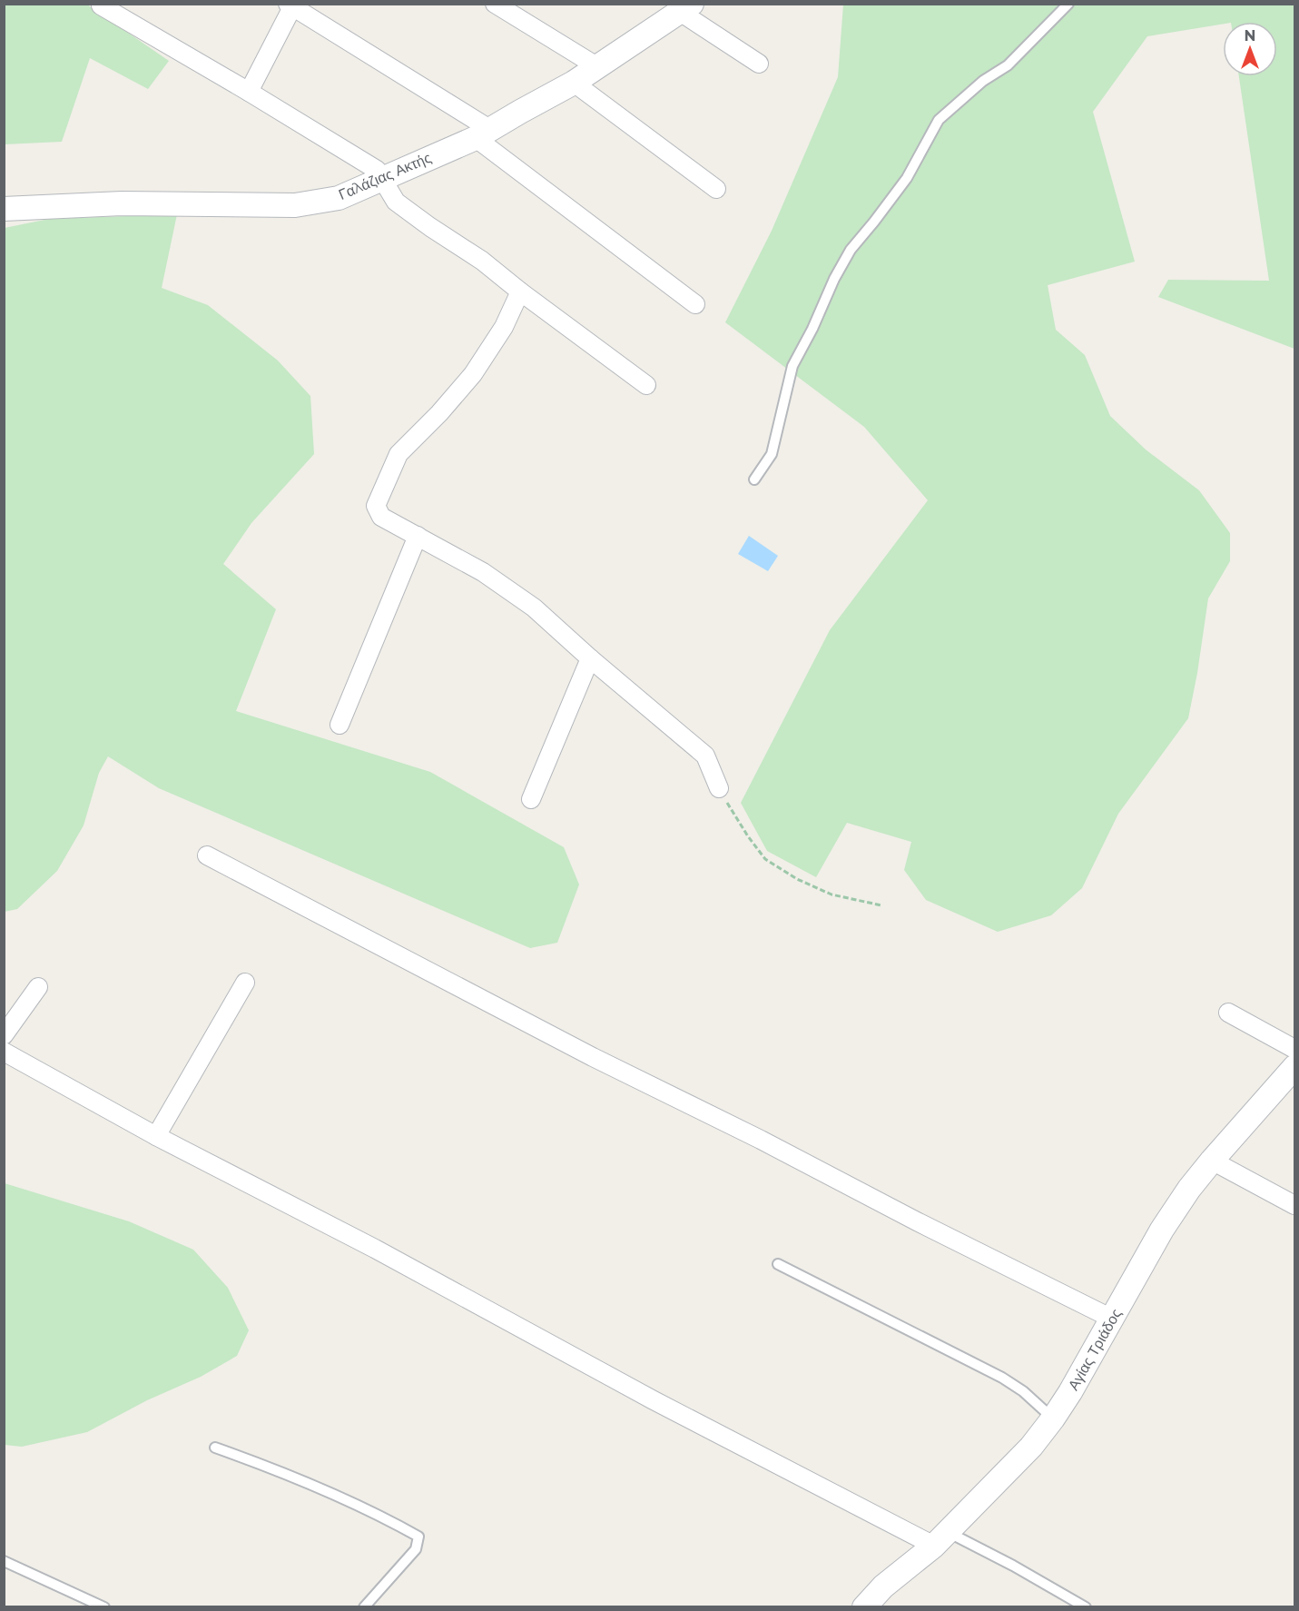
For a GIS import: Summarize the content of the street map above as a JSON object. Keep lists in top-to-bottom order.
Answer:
{
  "streets": {
    "street": ["Γαλάζιας Ακτής", "Αγίας Τριάδος"]
  },
  "north": "top"
}
